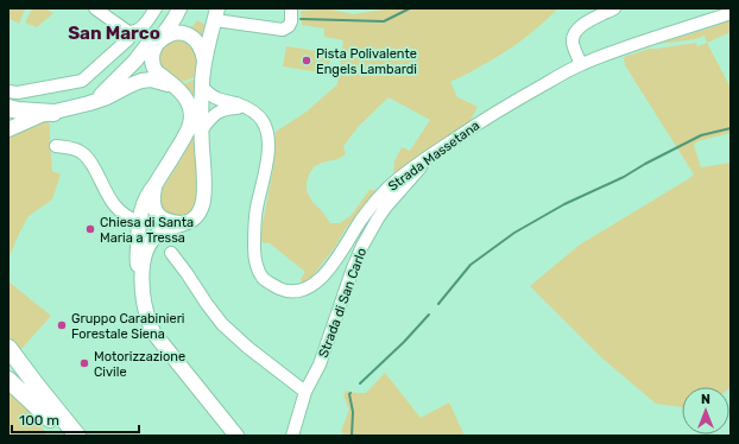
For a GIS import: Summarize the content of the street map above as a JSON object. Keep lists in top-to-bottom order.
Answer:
{
  "streets": {
    "street": ["Strada Massetana", "Strada di San Carlo"]
  },
  "crossings": [
    ["Strada Massetana", "Strada di San Carlo"]
  ],
  "districts": ["San Marco"],
  "places": [
    "Pista Polivalente Engels Lambardi",
    "Chiesa di Santa Maria a Tressa",
    "Gruppo Carabinieri Forestale Siena",
    "Motorizzazione Civile"
  ],
  "scale_bar": "100 m",
  "north": "top"
}
